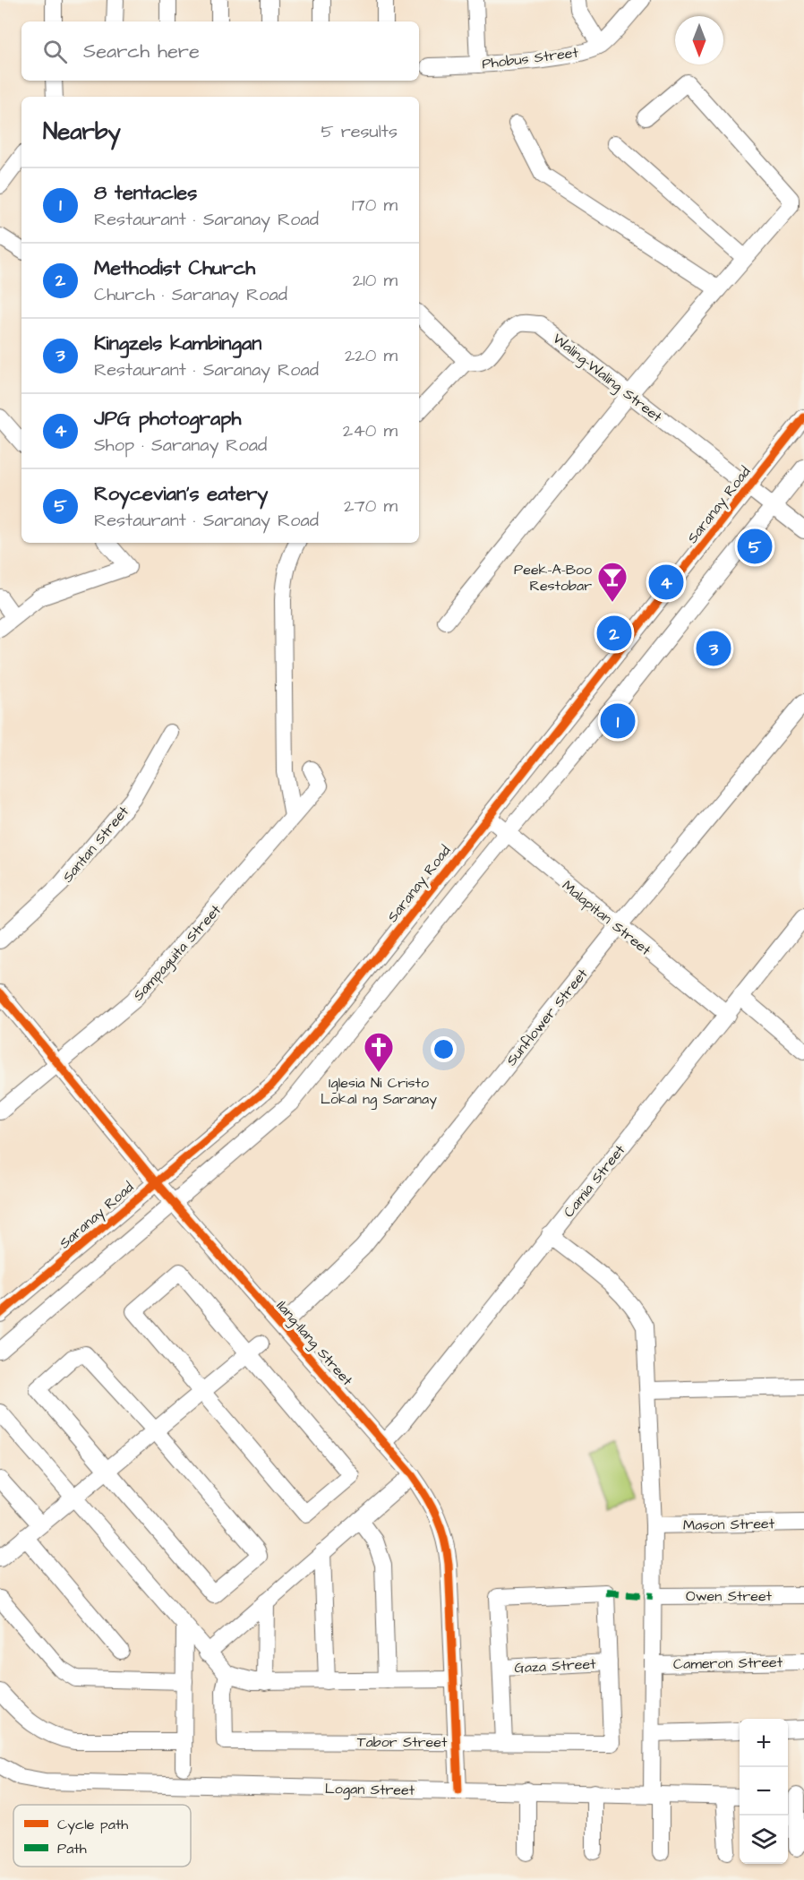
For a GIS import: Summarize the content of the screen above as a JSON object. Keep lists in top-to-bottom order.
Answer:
{
  "streets": {
    "street": [
      "Phobus Street",
      "Waling-Waling Street",
      "Saranay Road",
      "Santan Street",
      "Malapitan Street",
      "Sampaguita Street",
      "Sunflower Street",
      "Camia Street",
      "Ilang-Ilang Street",
      "Mason Street",
      "Owen Street",
      "Cameron Street",
      "Gaza Street",
      "Tabor Street",
      "Logan Street"
    ]
  },
  "crossings": [
    ["Waling-Waling Street", "Saranay Road"],
    ["Saranay Road", "Malapitan Street"],
    ["Saranay Road", "Ilang-Ilang Street"],
    ["Malapitan Street", "Sunflower Street"],
    ["Malapitan Street", "Camia Street"],
    ["Sampaguita Street", "Ilang-Ilang Street"],
    ["Sunflower Street", "Ilang-Ilang Street"],
    ["Camia Street", "Ilang-Ilang Street"],
    ["Ilang-Ilang Street", "Tabor Street"],
    ["Ilang-Ilang Street", "Logan Street"],
    ["Gaza Street", "Tabor Street"]
  ],
  "places": {
    "bar": ["Peek-A-Boo Restobar"],
    "church": ["Iglesia Ni Cristo Lokal ng Saranay"]
  },
  "legend": ["Cycle path", "Path"],
  "north": "bottom",
  "page": {
    "search": "Search here",
    "heading": ["Nearby", "5 results"],
    "list": [
      {
        "mark": "1",
        "name": "8 tentacles",
        "note": "Restaurant · Saranay Road",
        "value": "170 m"
      },
      {
        "mark": "2",
        "name": "Methodist Church",
        "note": "Church · Saranay Road",
        "value": "210 m"
      },
      {
        "mark": "3",
        "name": "Kingzels kambingan",
        "note": "Restaurant · Saranay Road",
        "value": "220 m"
      },
      {
        "mark": "4",
        "name": "JPG photograph",
        "note": "Shop · Saranay Road",
        "value": "240 m"
      },
      {
        "mark": "5",
        "name": "Roycevian's eatery",
        "note": "Restaurant · Saranay Road",
        "value": "270 m"
      }
    ],
    "pins": [
      "5",
      "4",
      "2",
      "3",
      "1"
    ],
    "map_buttons": ["+", "−"]
  }
}
